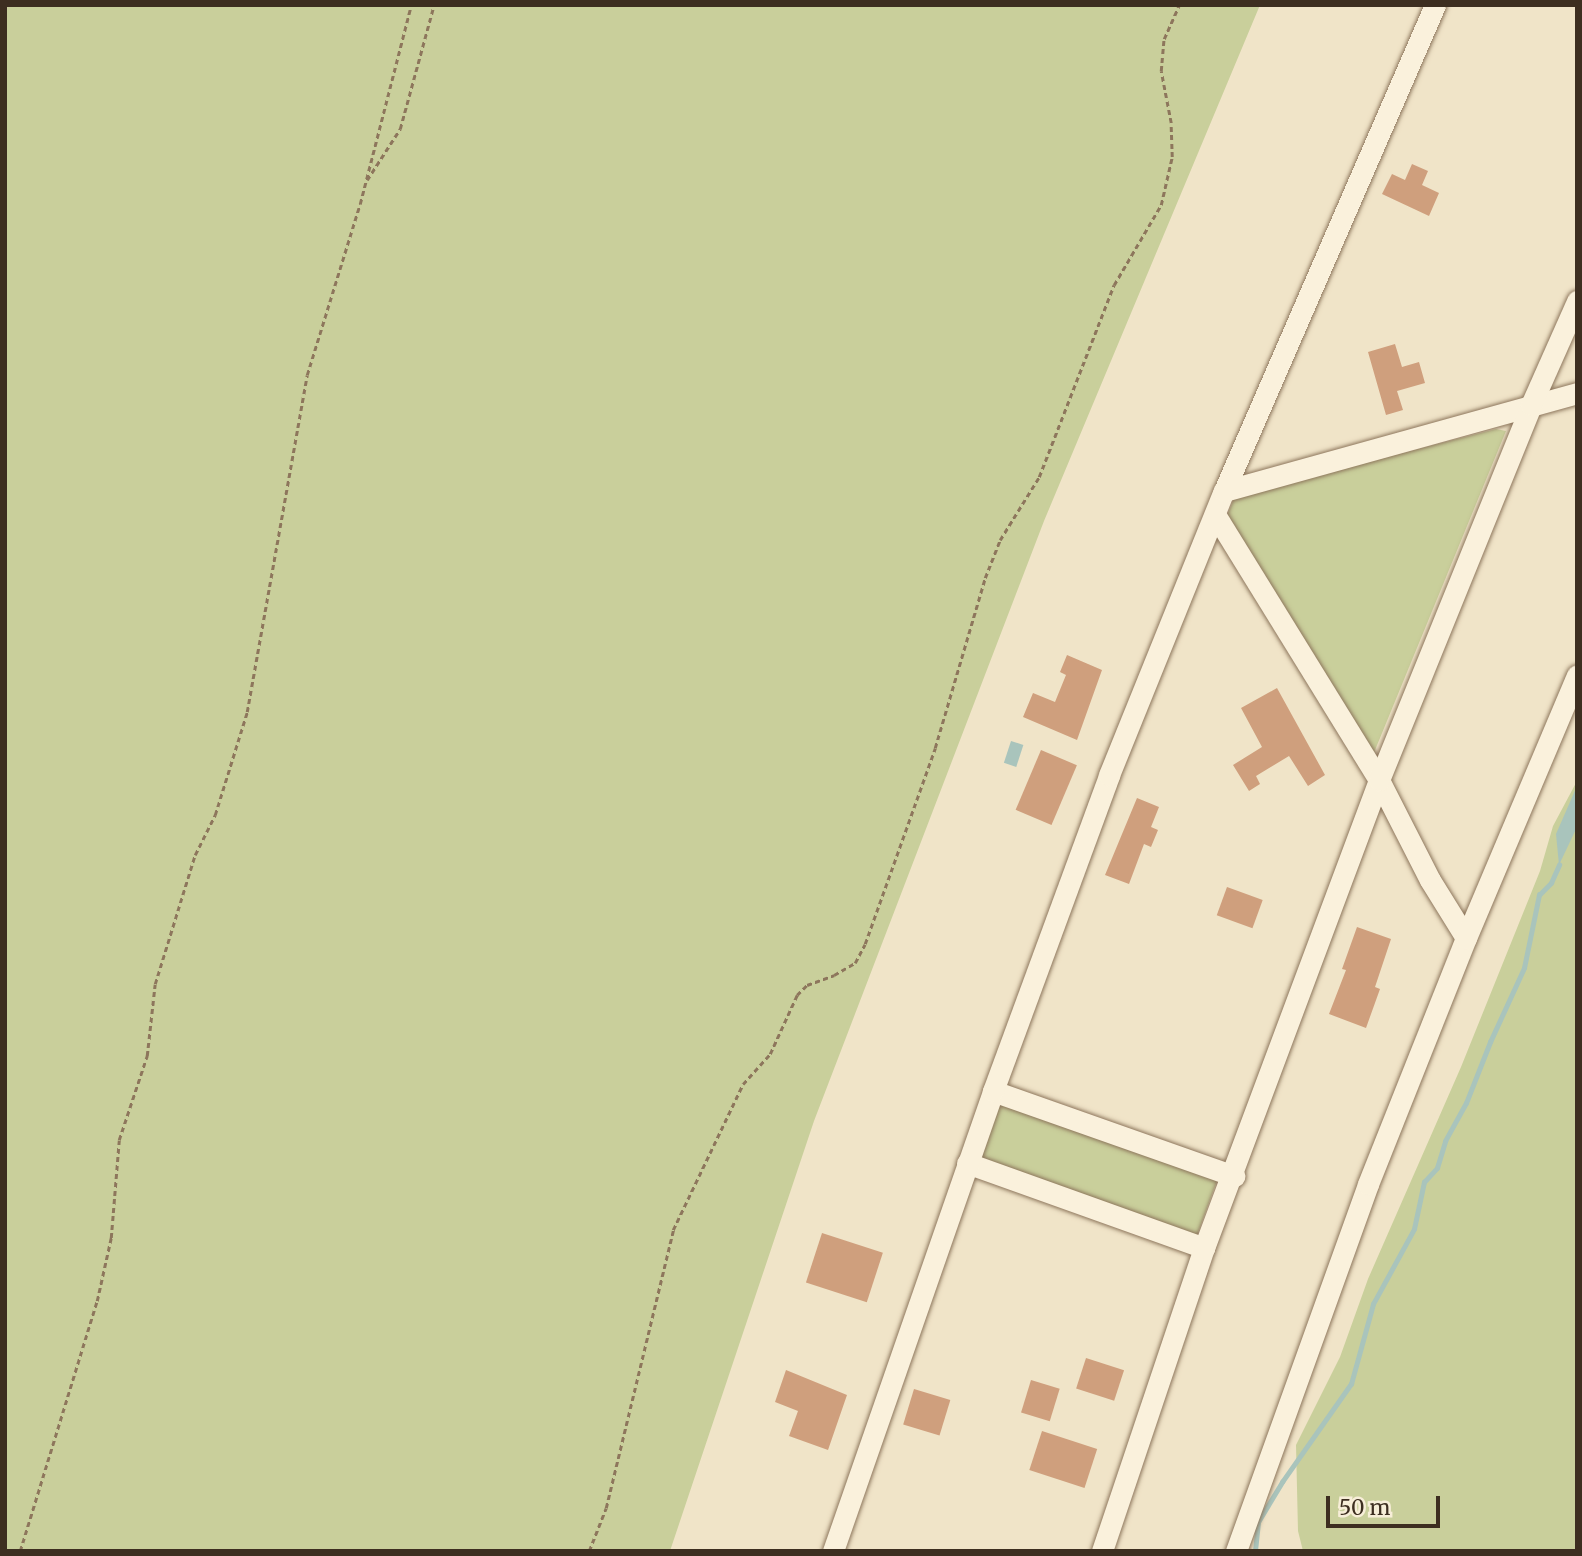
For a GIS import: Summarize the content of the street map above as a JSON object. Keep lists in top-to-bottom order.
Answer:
{
  "scale_bar": "50 m"
}
